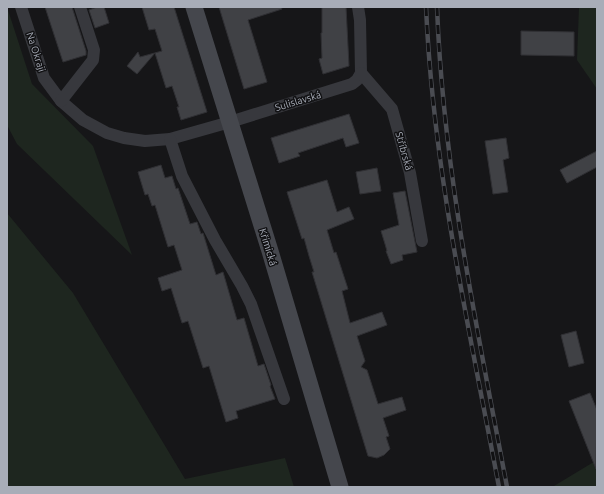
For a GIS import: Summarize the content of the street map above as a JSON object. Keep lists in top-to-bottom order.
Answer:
{
  "streets": {
    "main road": ["Křimická"],
    "street": ["Na Okraji", "Sulislavská", "Stříbrská"]
  },
  "crossings": [
    ["Na Okraji", "Sulislavská"],
    ["Na Okraji", "Křimická"],
    ["Sulislavská", "Stříbrská"],
    ["Sulislavská", "Křimická"]
  ]
}
